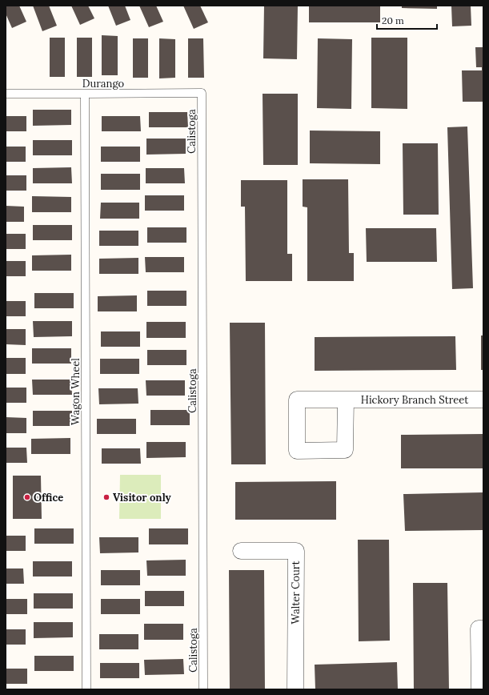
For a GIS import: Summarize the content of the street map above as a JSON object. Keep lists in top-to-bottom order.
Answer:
{
  "streets": {
    "street": ["Hickory Branch Street", "Walter Court"],
    "lane": ["Durango", "Calistoga", "Wagon Wheel"]
  },
  "crossings": [
    ["Durango", "Calistoga"],
    ["Durango", "Wagon Wheel"]
  ],
  "places": ["Office", "Visitor only"],
  "scale_bar": "20 m"
}
